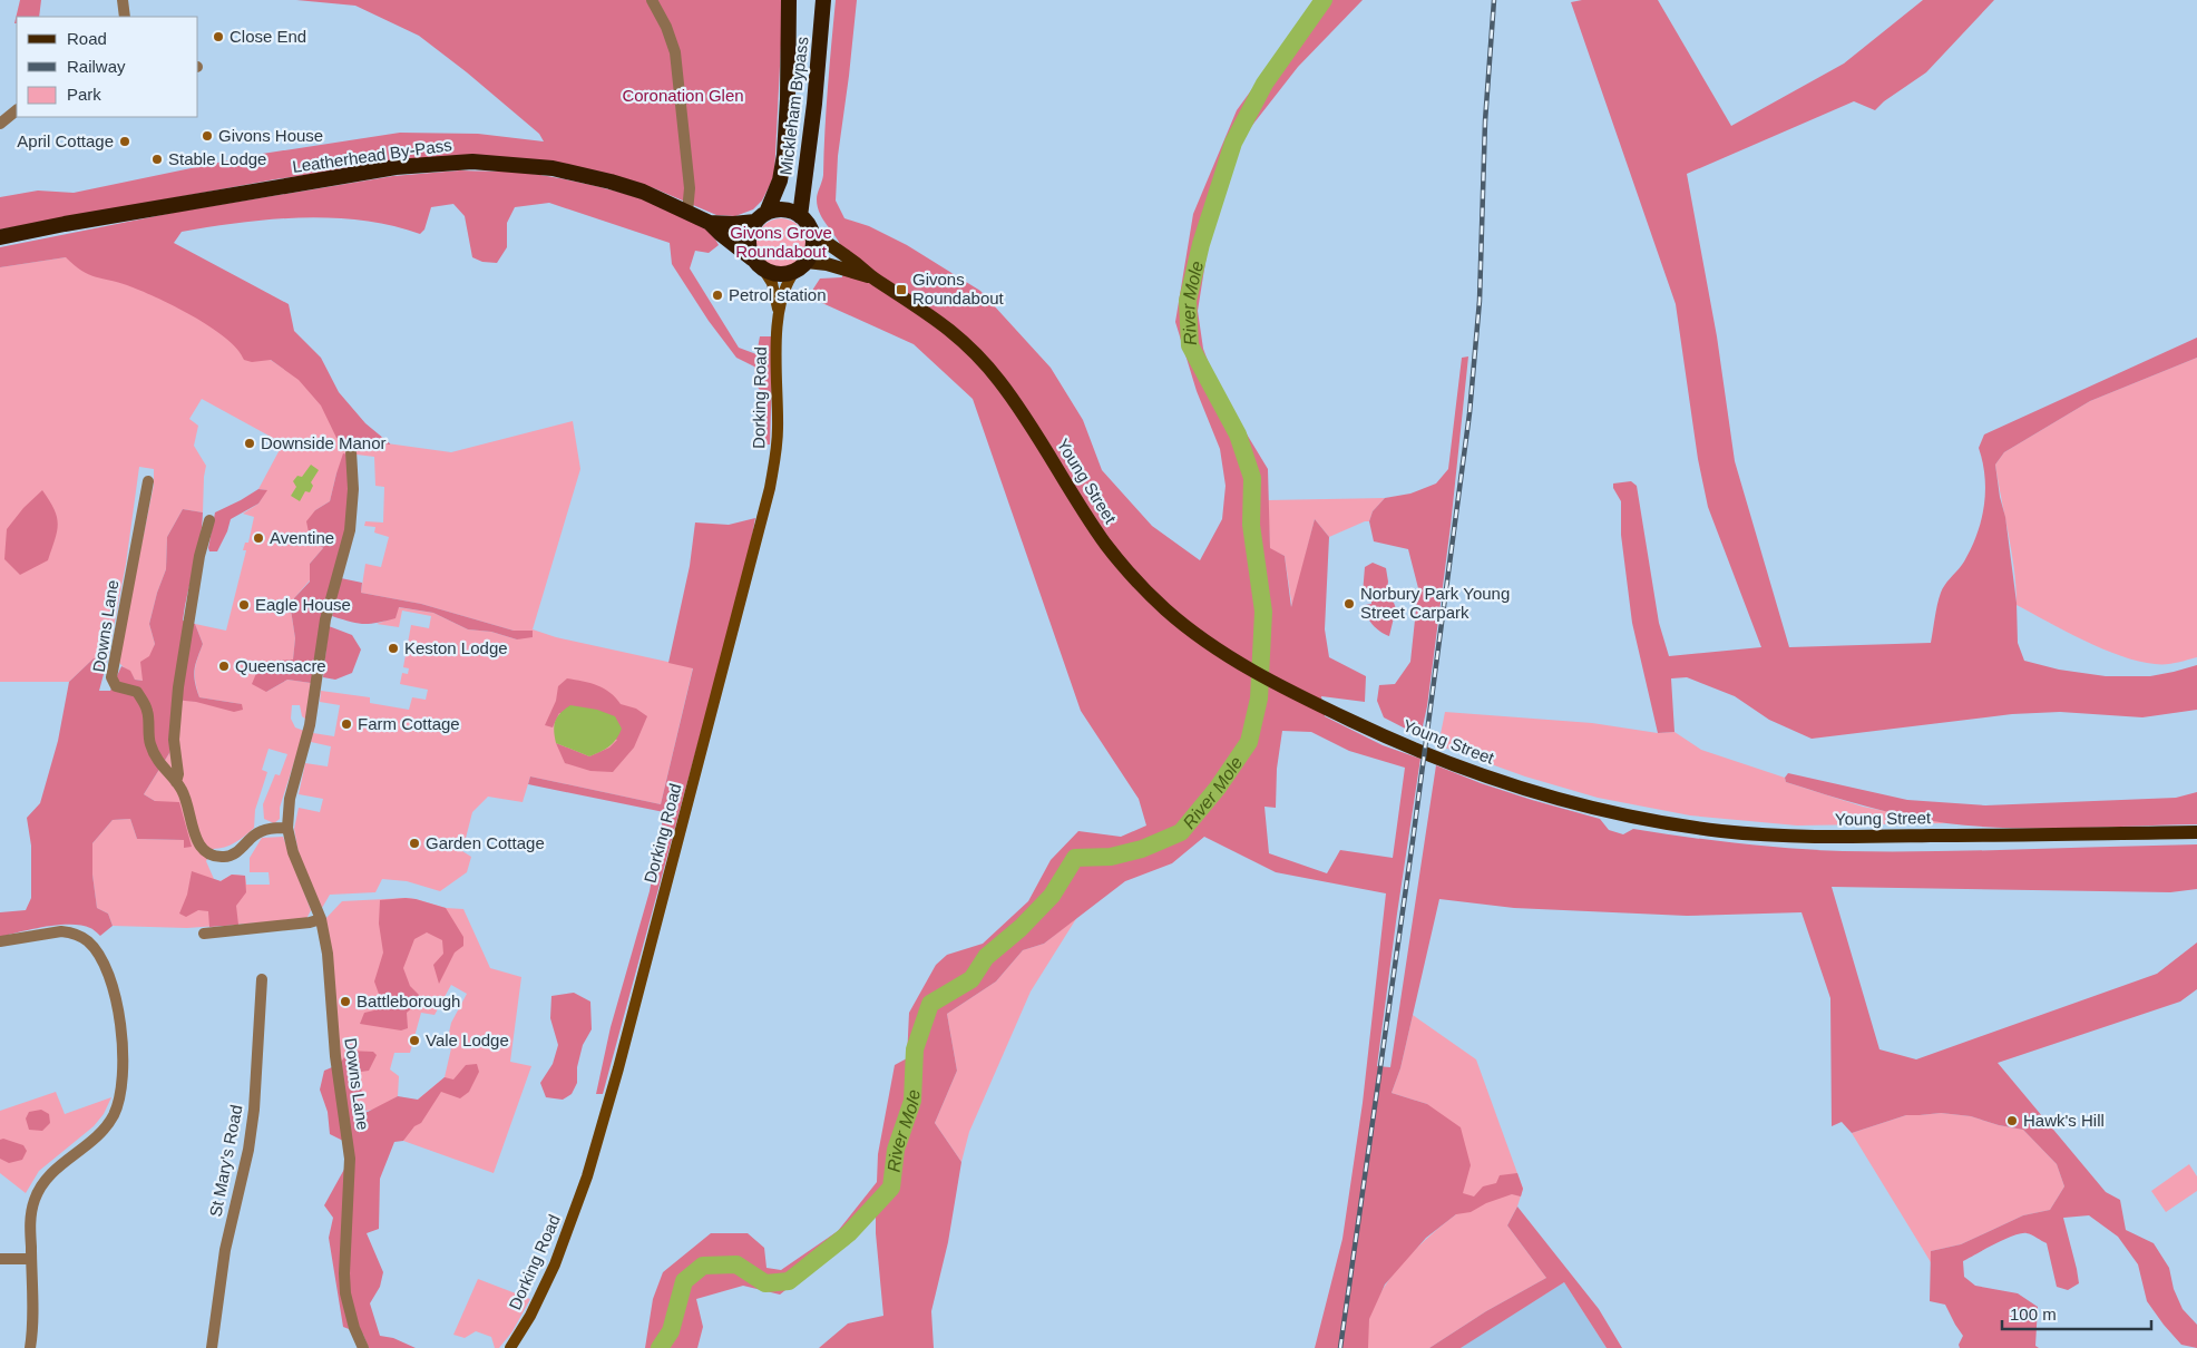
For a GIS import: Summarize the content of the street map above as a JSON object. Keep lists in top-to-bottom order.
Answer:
{
  "streets": {
    "highway": ["Mickleham Bypass", "Leatherhead By-Pass"],
    "main road": ["Dorking Road", "Young Street"],
    "street": ["Downs Lane", "St Mary's Road"]
  },
  "crossings": [
    ["Mickleham Bypass", "Leatherhead By-Pass"],
    ["Mickleham Bypass", "Dorking Road"],
    ["Mickleham Bypass", "Young Street"],
    ["Leatherhead By-Pass", "Dorking Road"],
    ["Leatherhead By-Pass", "Young Street"],
    ["Dorking Road", "Young Street"]
  ],
  "water": ["River Mole"],
  "parks": ["Coronation Glen", "Givons Grove Roundabout"],
  "places": {
    "other": [
      "Close End",
      "Givons House",
      "April Cottage",
      "Stable Lodge",
      "Petrol station",
      "Downside Manor",
      "Aventine",
      "Norbury Park Young Street Carpark",
      "Eagle House",
      "Keston Lodge",
      "Queensacre",
      "Farm Cottage",
      "Garden Cottage",
      "Battleborough",
      "Vale Lodge",
      "Hawk's Hill"
    ],
    "transit": ["Givons Roundabout"]
  },
  "legend": ["Road", "Railway", "Park"],
  "scale_bar": "100 m"
}
